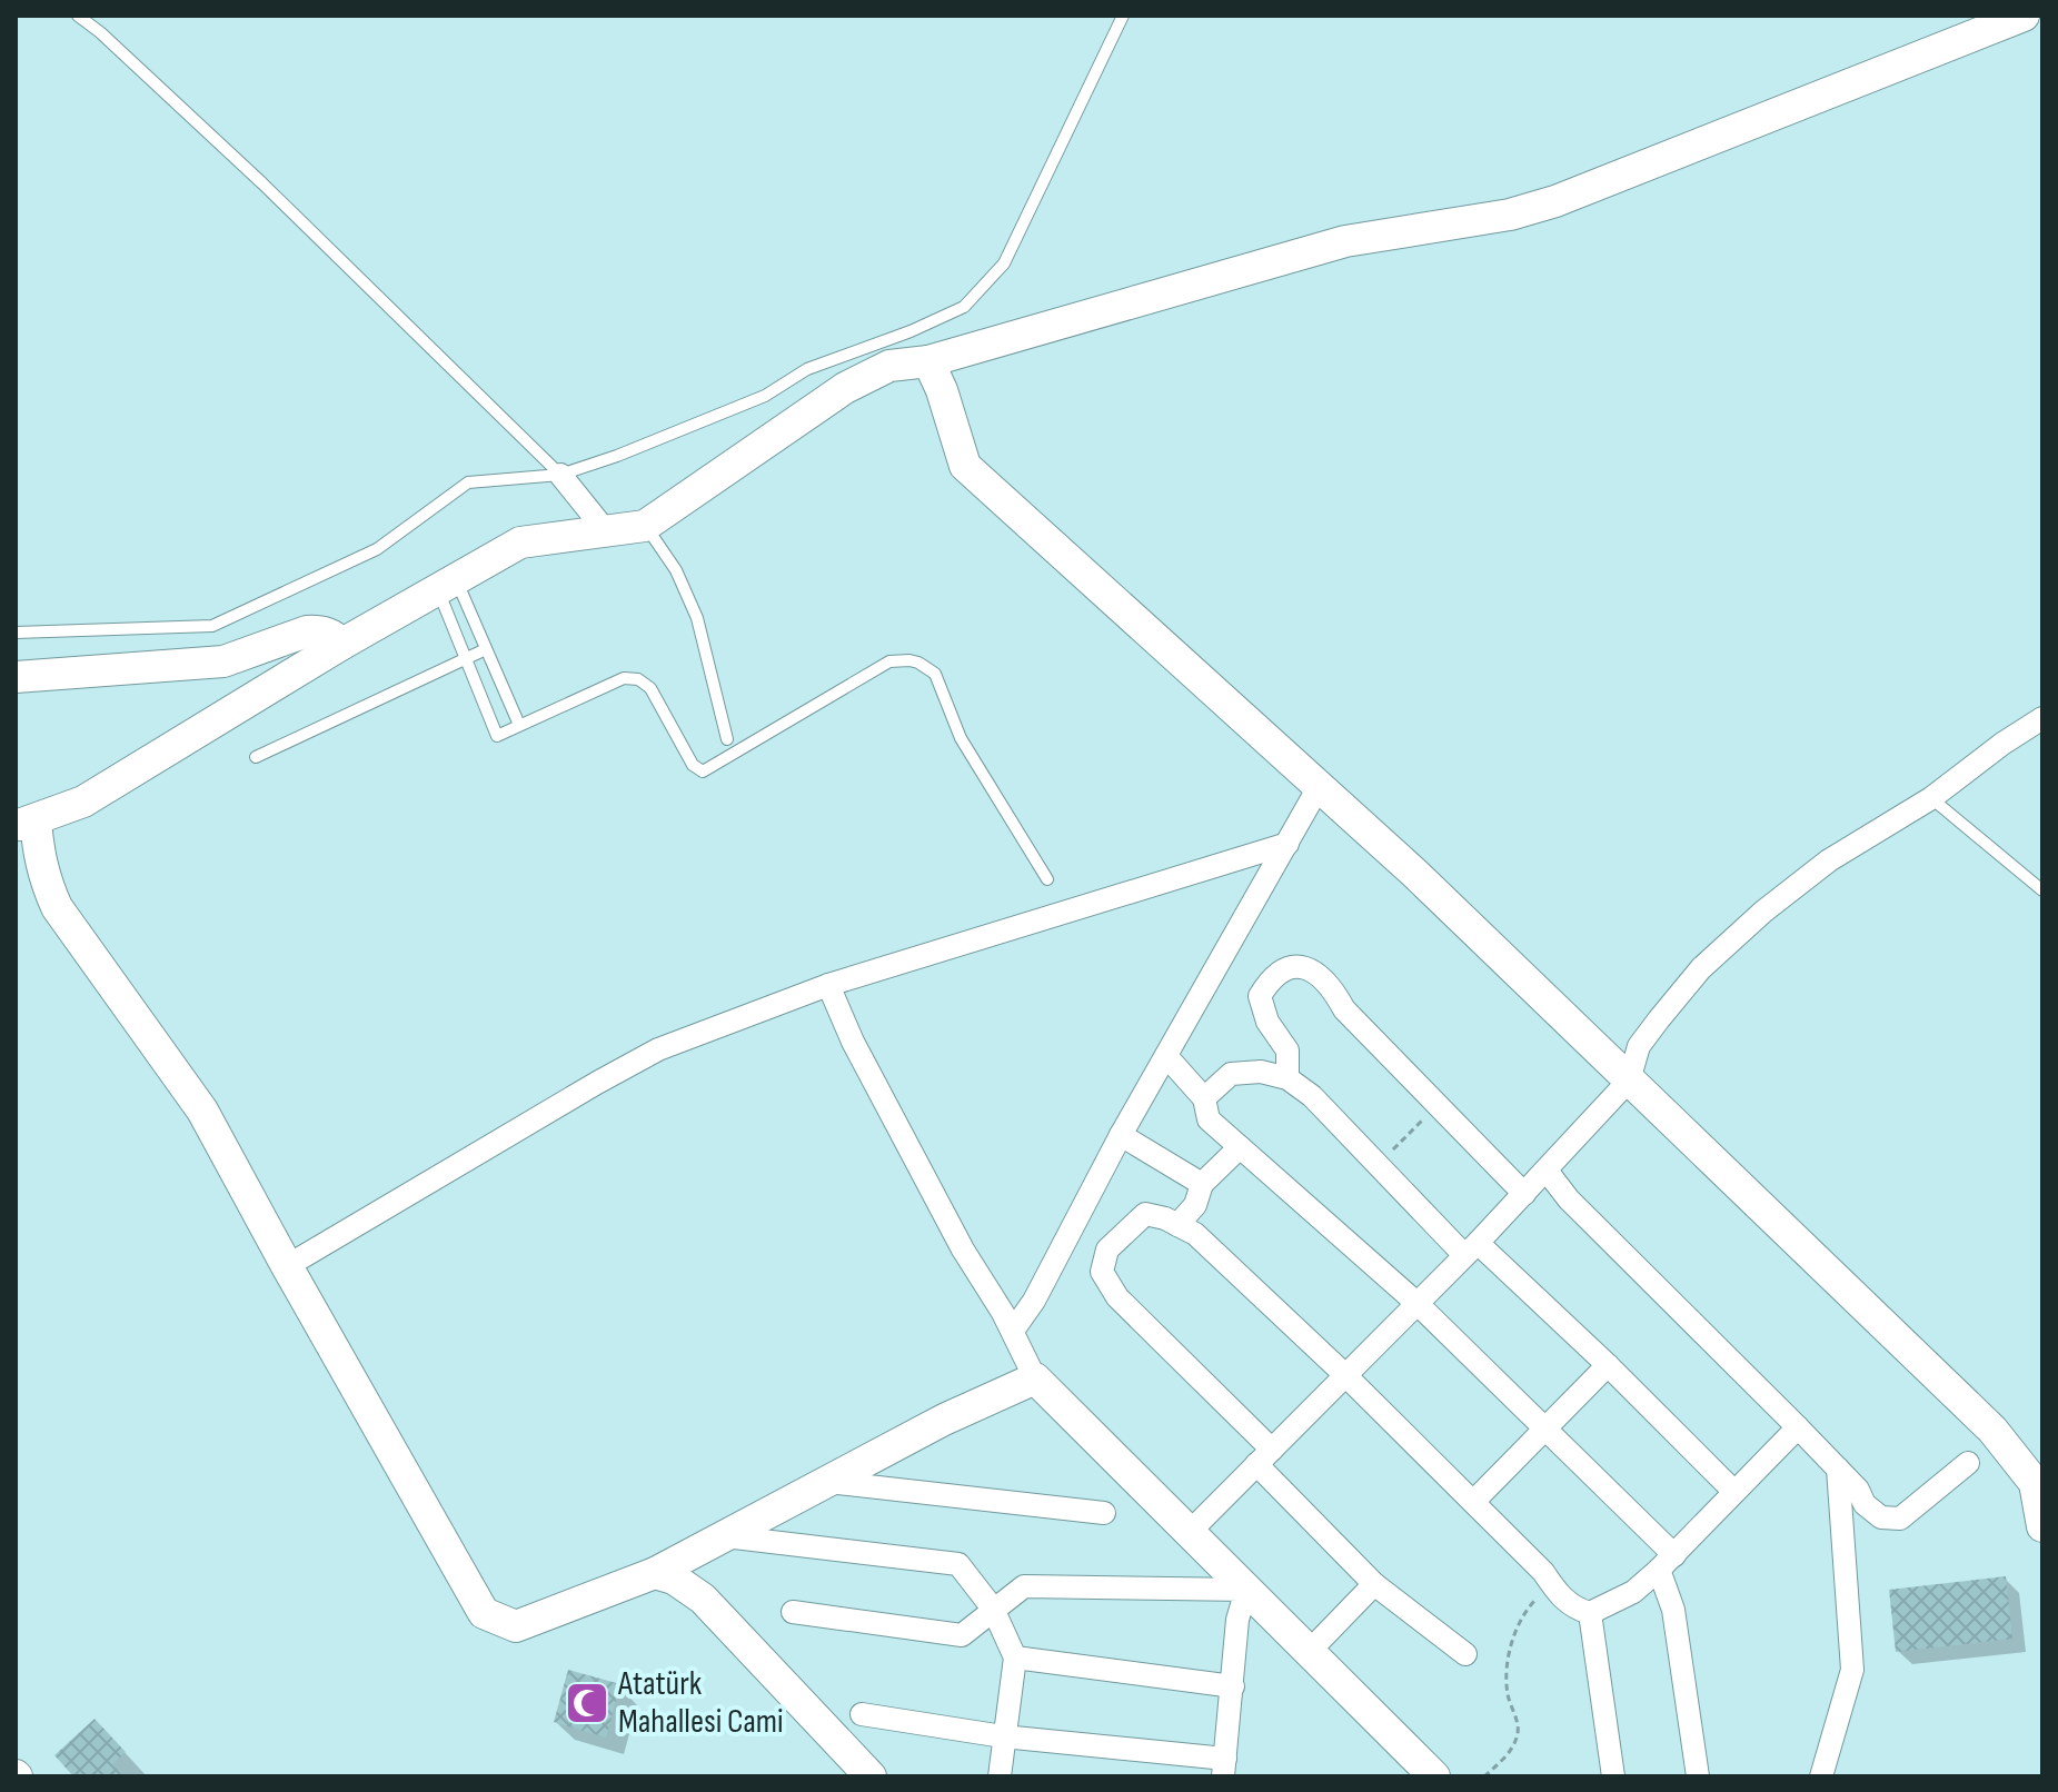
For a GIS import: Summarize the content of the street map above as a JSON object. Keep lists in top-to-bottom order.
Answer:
{
  "places": {
    "mosque": ["Atatürk Mahallesi Cami"]
  }
}
